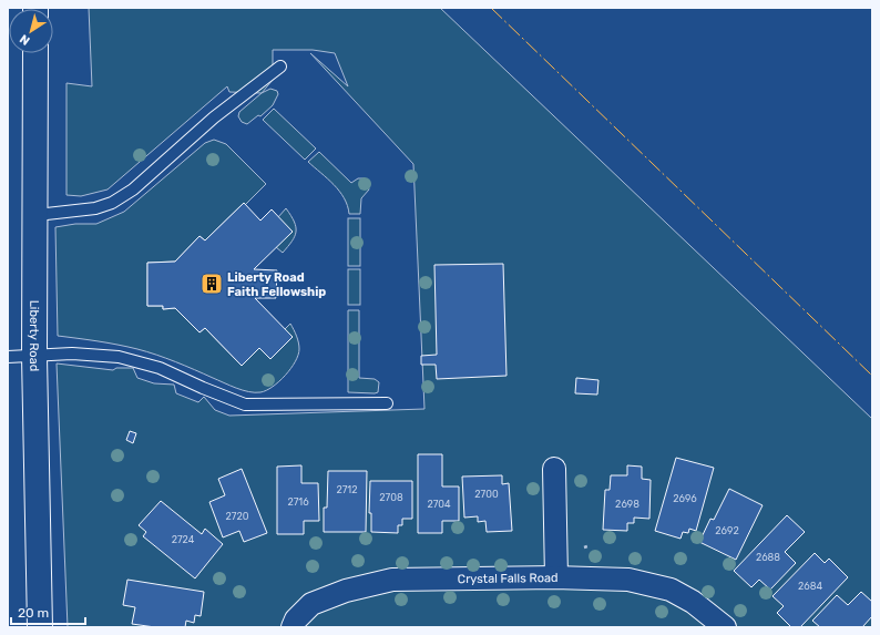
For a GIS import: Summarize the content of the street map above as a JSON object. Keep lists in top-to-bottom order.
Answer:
{
  "streets": {
    "main road": ["Liberty Road"],
    "street": ["Crystal Falls Road"]
  },
  "places": {
    "building": ["Liberty Road Faith Fellowship"]
  },
  "house_numbers": [
    "2712",
    "2700",
    "2708",
    "2696",
    "2716",
    "2704",
    "2698",
    "2720",
    "2692",
    "2724",
    "2688",
    "2684"
  ],
  "scale_bar": "20 m",
  "north": "bottom left"
}
